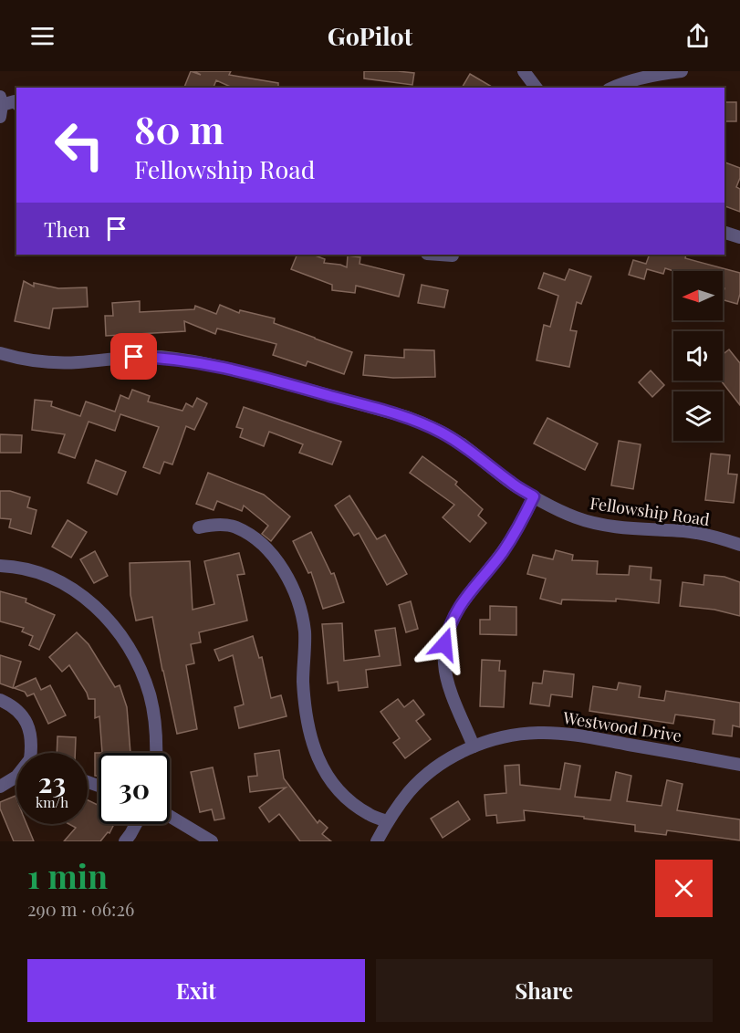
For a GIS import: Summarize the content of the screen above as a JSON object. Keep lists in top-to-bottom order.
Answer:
{
  "streets": {
    "street": ["Fellowship Road", "Westwood Drive"]
  },
  "north": "left",
  "page": {
    "header": "GoPilot",
    "turn": ["80 m", "Fellowship Road"],
    "then": "Then",
    "speed": "23 km/h",
    "limit": "30",
    "heading": ["1 min", "290 m · 06:26"],
    "buttons": ["Exit", "Share"]
  }
}
